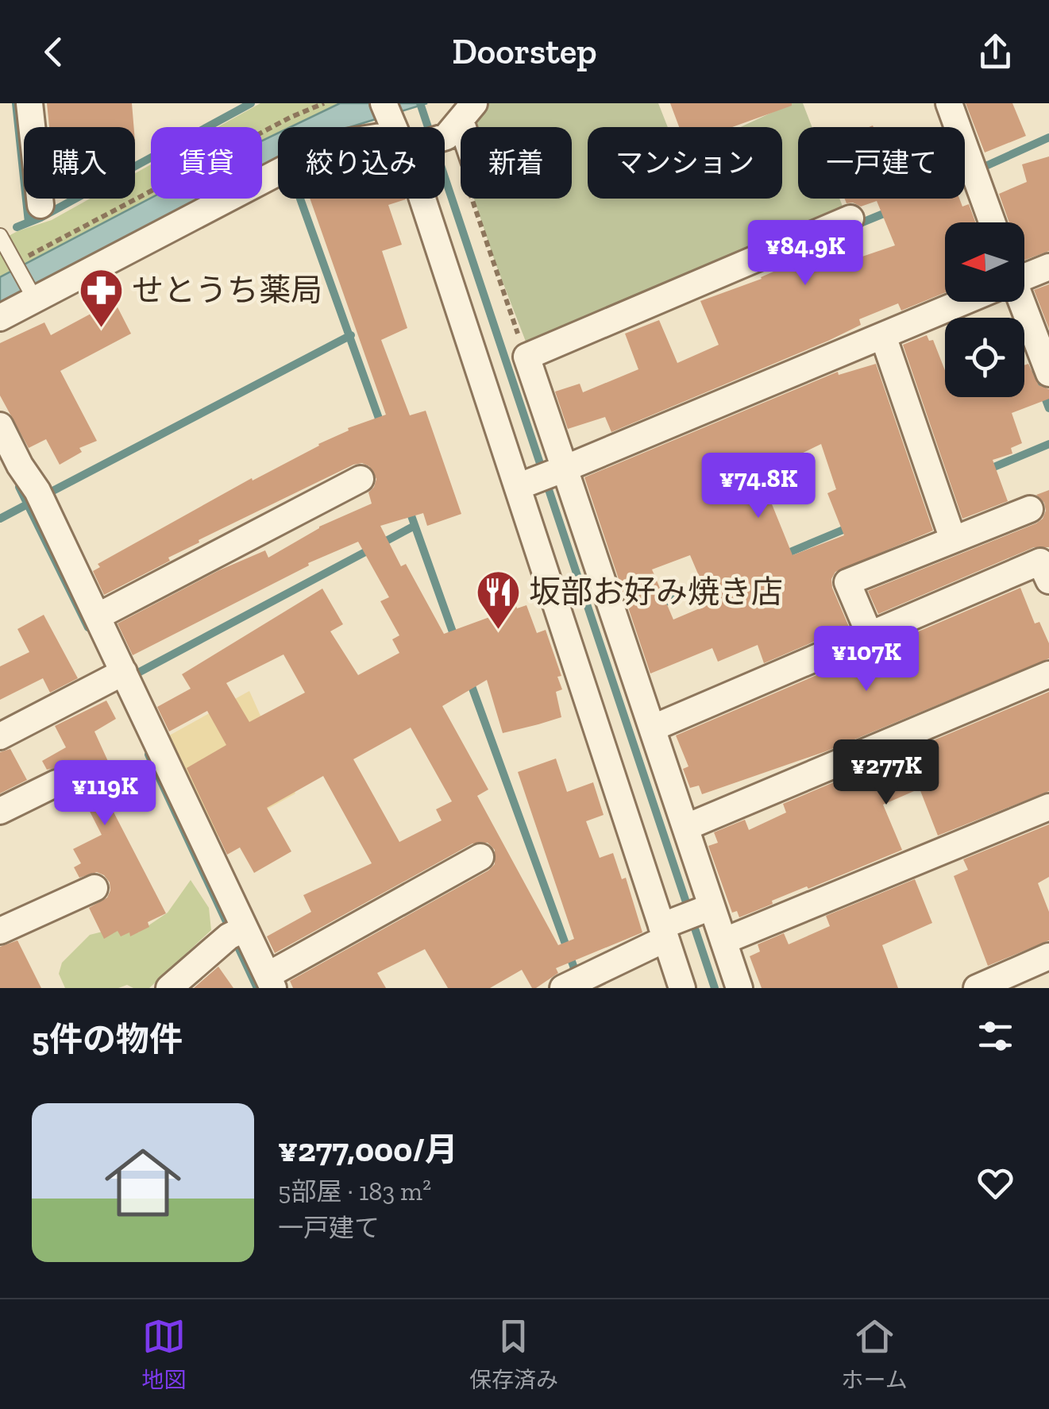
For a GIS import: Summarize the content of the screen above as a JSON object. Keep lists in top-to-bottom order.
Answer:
{
  "places": {
    "pharmacy": ["せとうち薬局"],
    "restaurant": ["坂部お好み焼き店"]
  },
  "north": "left",
  "page": {
    "header": "Doorstep",
    "chip": [
      "購入",
      "賃貸",
      "絞り込み",
      "新着",
      "マンション",
      "一戸建て"
    ],
    "price": [
      "¥84.9K",
      "¥74.8K",
      "¥107K",
      "¥277K",
      "¥119K"
    ],
    "heading": "5件の物件",
    "list": [
      {
        "name": "¥277,000/月",
        "note": "5部屋 · 183 m² · 一戸建て"
      }
    ],
    "tabs": ["地図", "保存済み", "ホーム"]
  }
}
